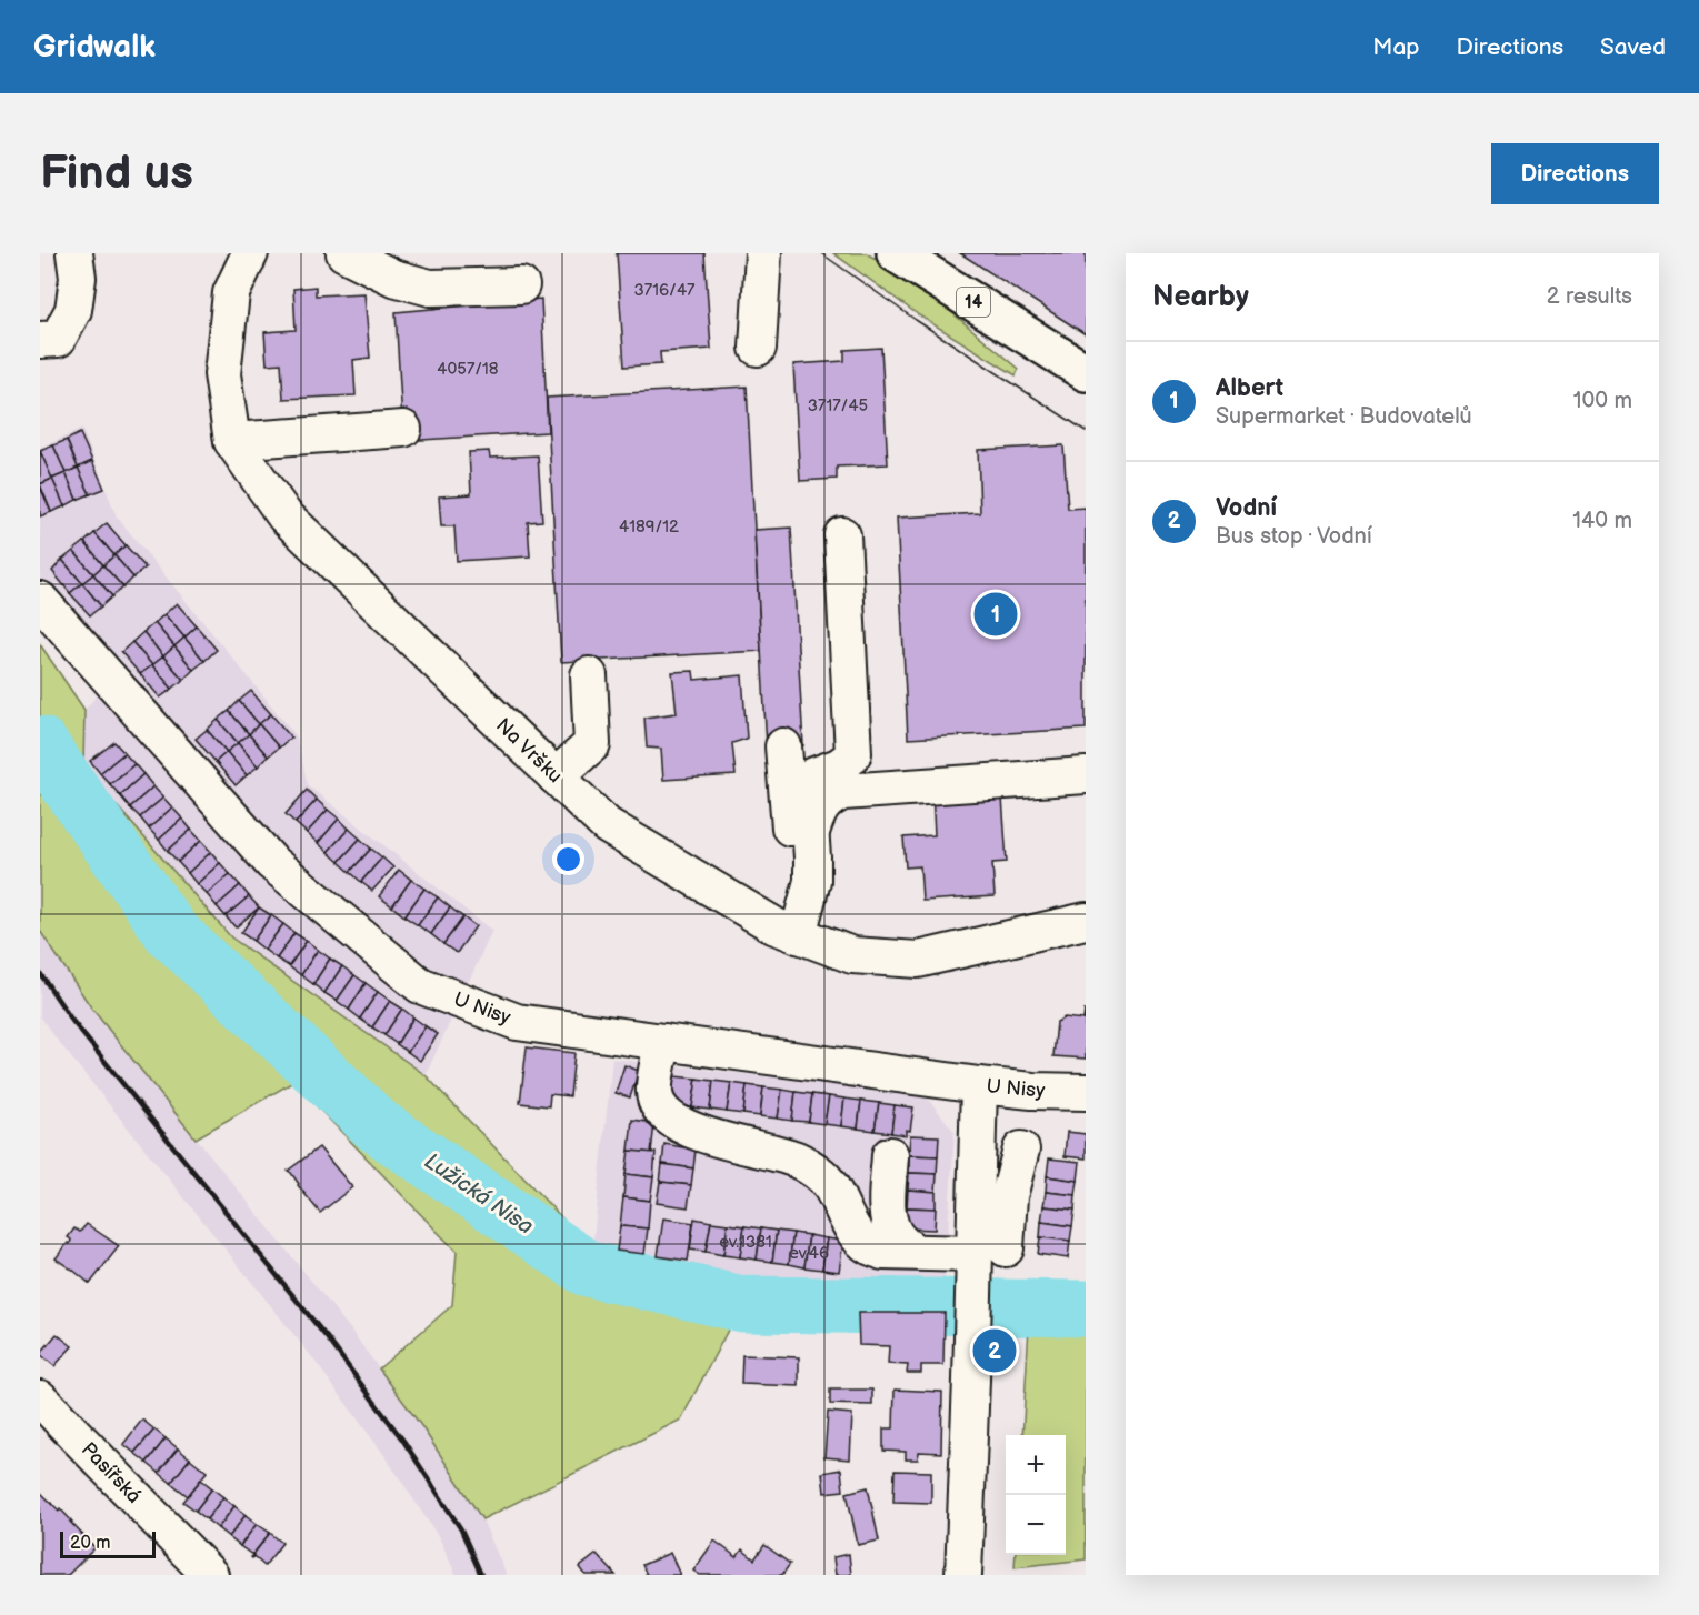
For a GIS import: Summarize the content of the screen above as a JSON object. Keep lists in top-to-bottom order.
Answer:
{
  "streets": {
    "main road": ["14"],
    "street": ["Na Vršku", "U Nisy", "Pasířská"]
  },
  "water": ["Lužická Nisa"],
  "house_numbers": [
    "3716/47",
    "4057/18",
    "3717/45",
    "4189/12",
    "ev.1381",
    "ev.46"
  ],
  "scale_bar": "20 m",
  "page": {
    "header": "Gridwalk",
    "nav": ["Map", "Directions", "Saved"],
    "buttons": "Directions",
    "title": "Find us",
    "heading": ["Nearby", "2 results"],
    "list": [
      {
        "mark": "1",
        "name": "Albert",
        "note": "Supermarket · Budovatelů",
        "value": "100 m"
      },
      {
        "mark": "2",
        "name": "Vodní",
        "note": "Bus stop · Vodní",
        "value": "140 m"
      }
    ],
    "pins": ["1", "2"],
    "map_buttons": ["+", "−"],
    "scale": "20 m"
  }
}
